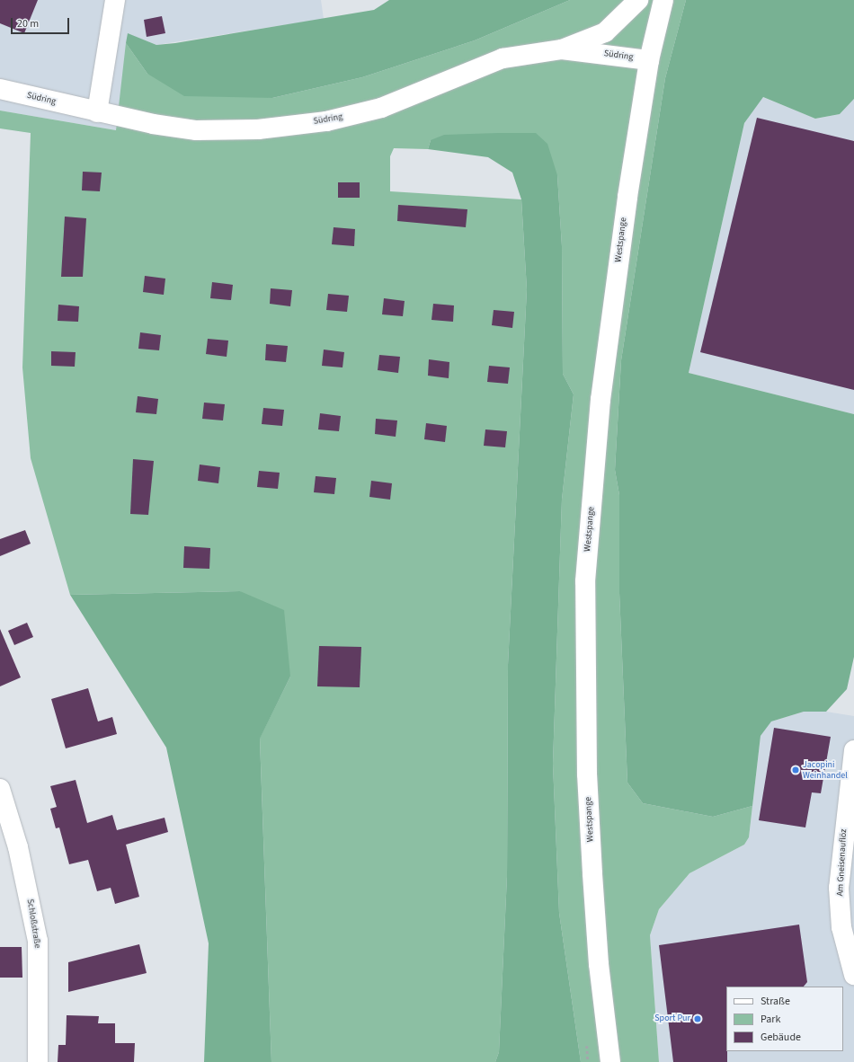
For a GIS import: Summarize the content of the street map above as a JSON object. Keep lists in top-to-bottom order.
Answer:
{
  "streets": {
    "street": [
      "Südring",
      "Westspange",
      "Am Gneisenauflöz",
      "Schloßstraße"
    ]
  },
  "crossings": [
    ["Südring", "Westspange"]
  ],
  "places": ["Jacopini Weinhandel", "Sport Pur"],
  "legend": ["Straße", "Park", "Gebäude"],
  "scale_bar": "20 m"
}
